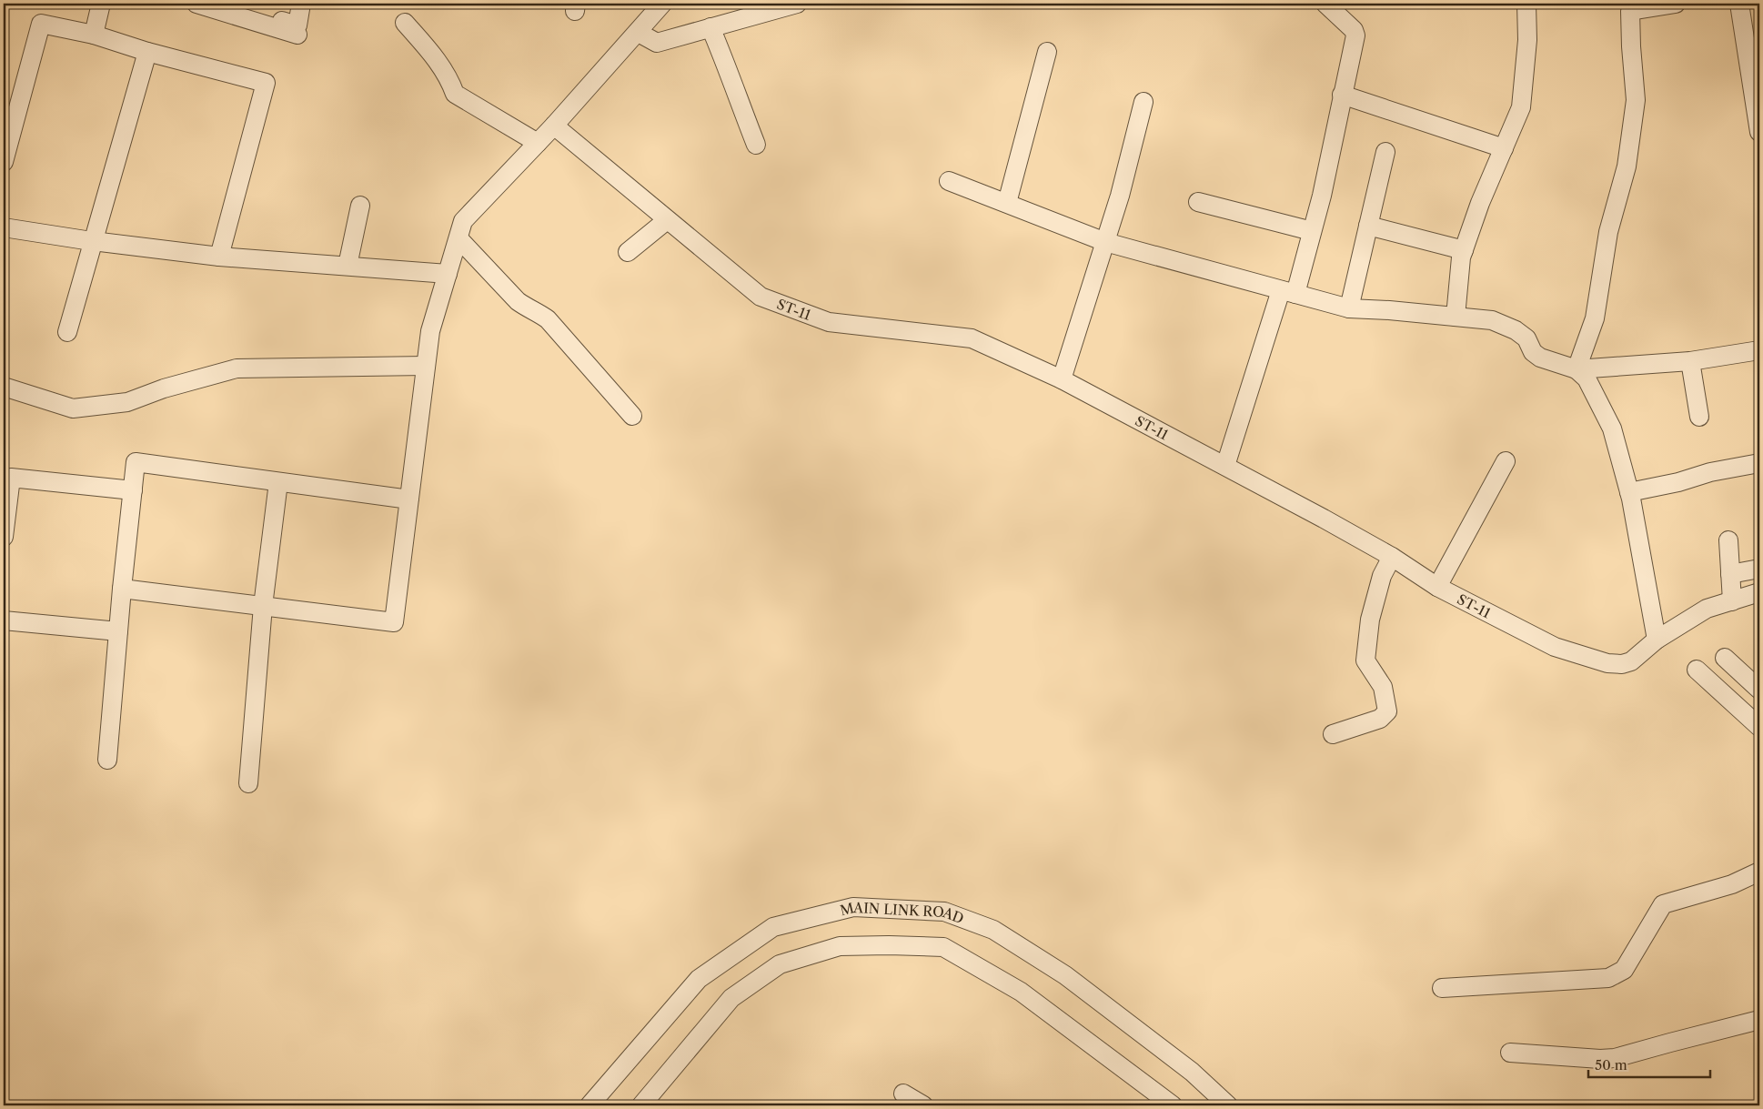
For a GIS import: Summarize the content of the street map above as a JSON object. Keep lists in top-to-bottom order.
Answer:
{
  "streets": {
    "street": ["ST-11", "MAIN LINK ROAD"]
  },
  "scale_bar": "50 m"
}
